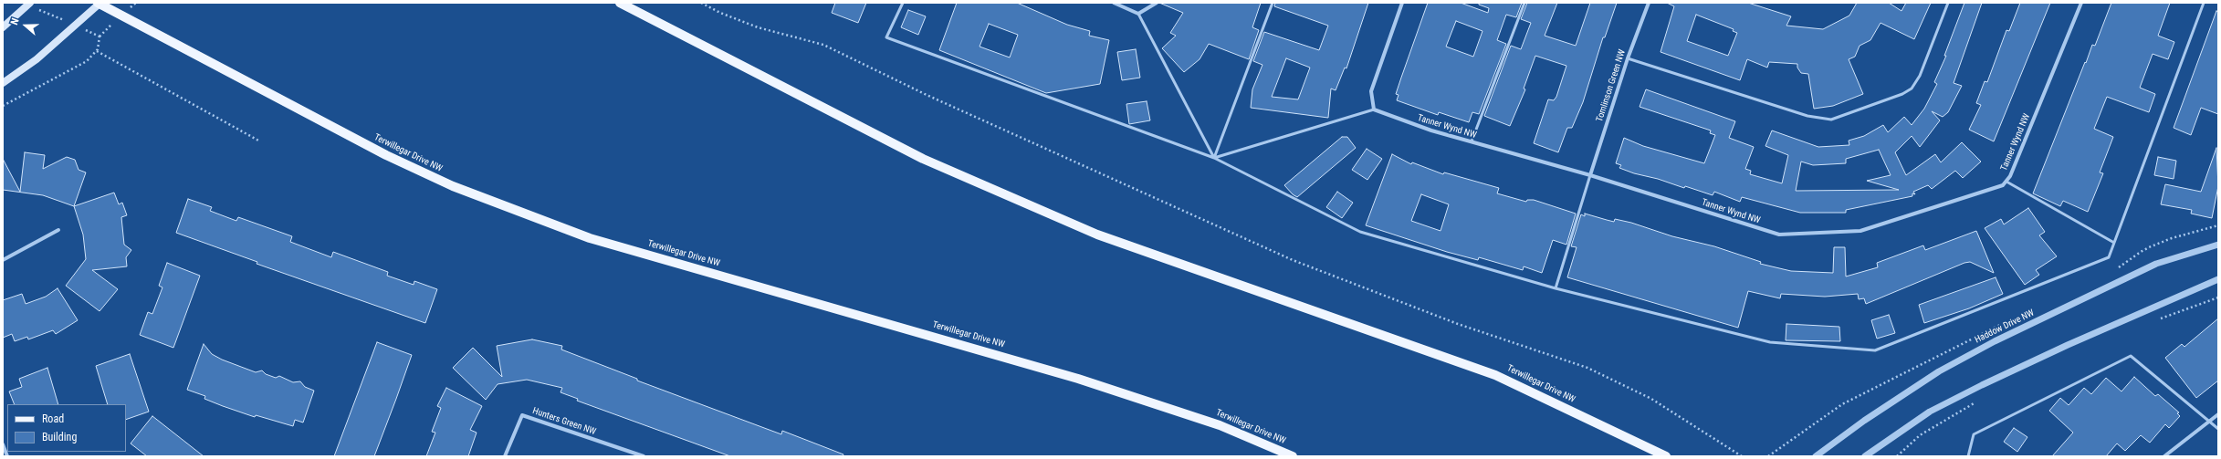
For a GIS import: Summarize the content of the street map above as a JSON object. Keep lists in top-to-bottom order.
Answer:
{
  "streets": {
    "main road": ["Terwillegar Drive NW"],
    "street": [
      "Tomlinson Green NW",
      "Tanner Wynd NW",
      "Haddow Drive NW",
      "Hunters Green NW"
    ]
  },
  "crossings": [
    ["Tomlinson Green NW", "Tanner Wynd NW"]
  ],
  "legend": ["Road", "Building"],
  "north": "left"
}
